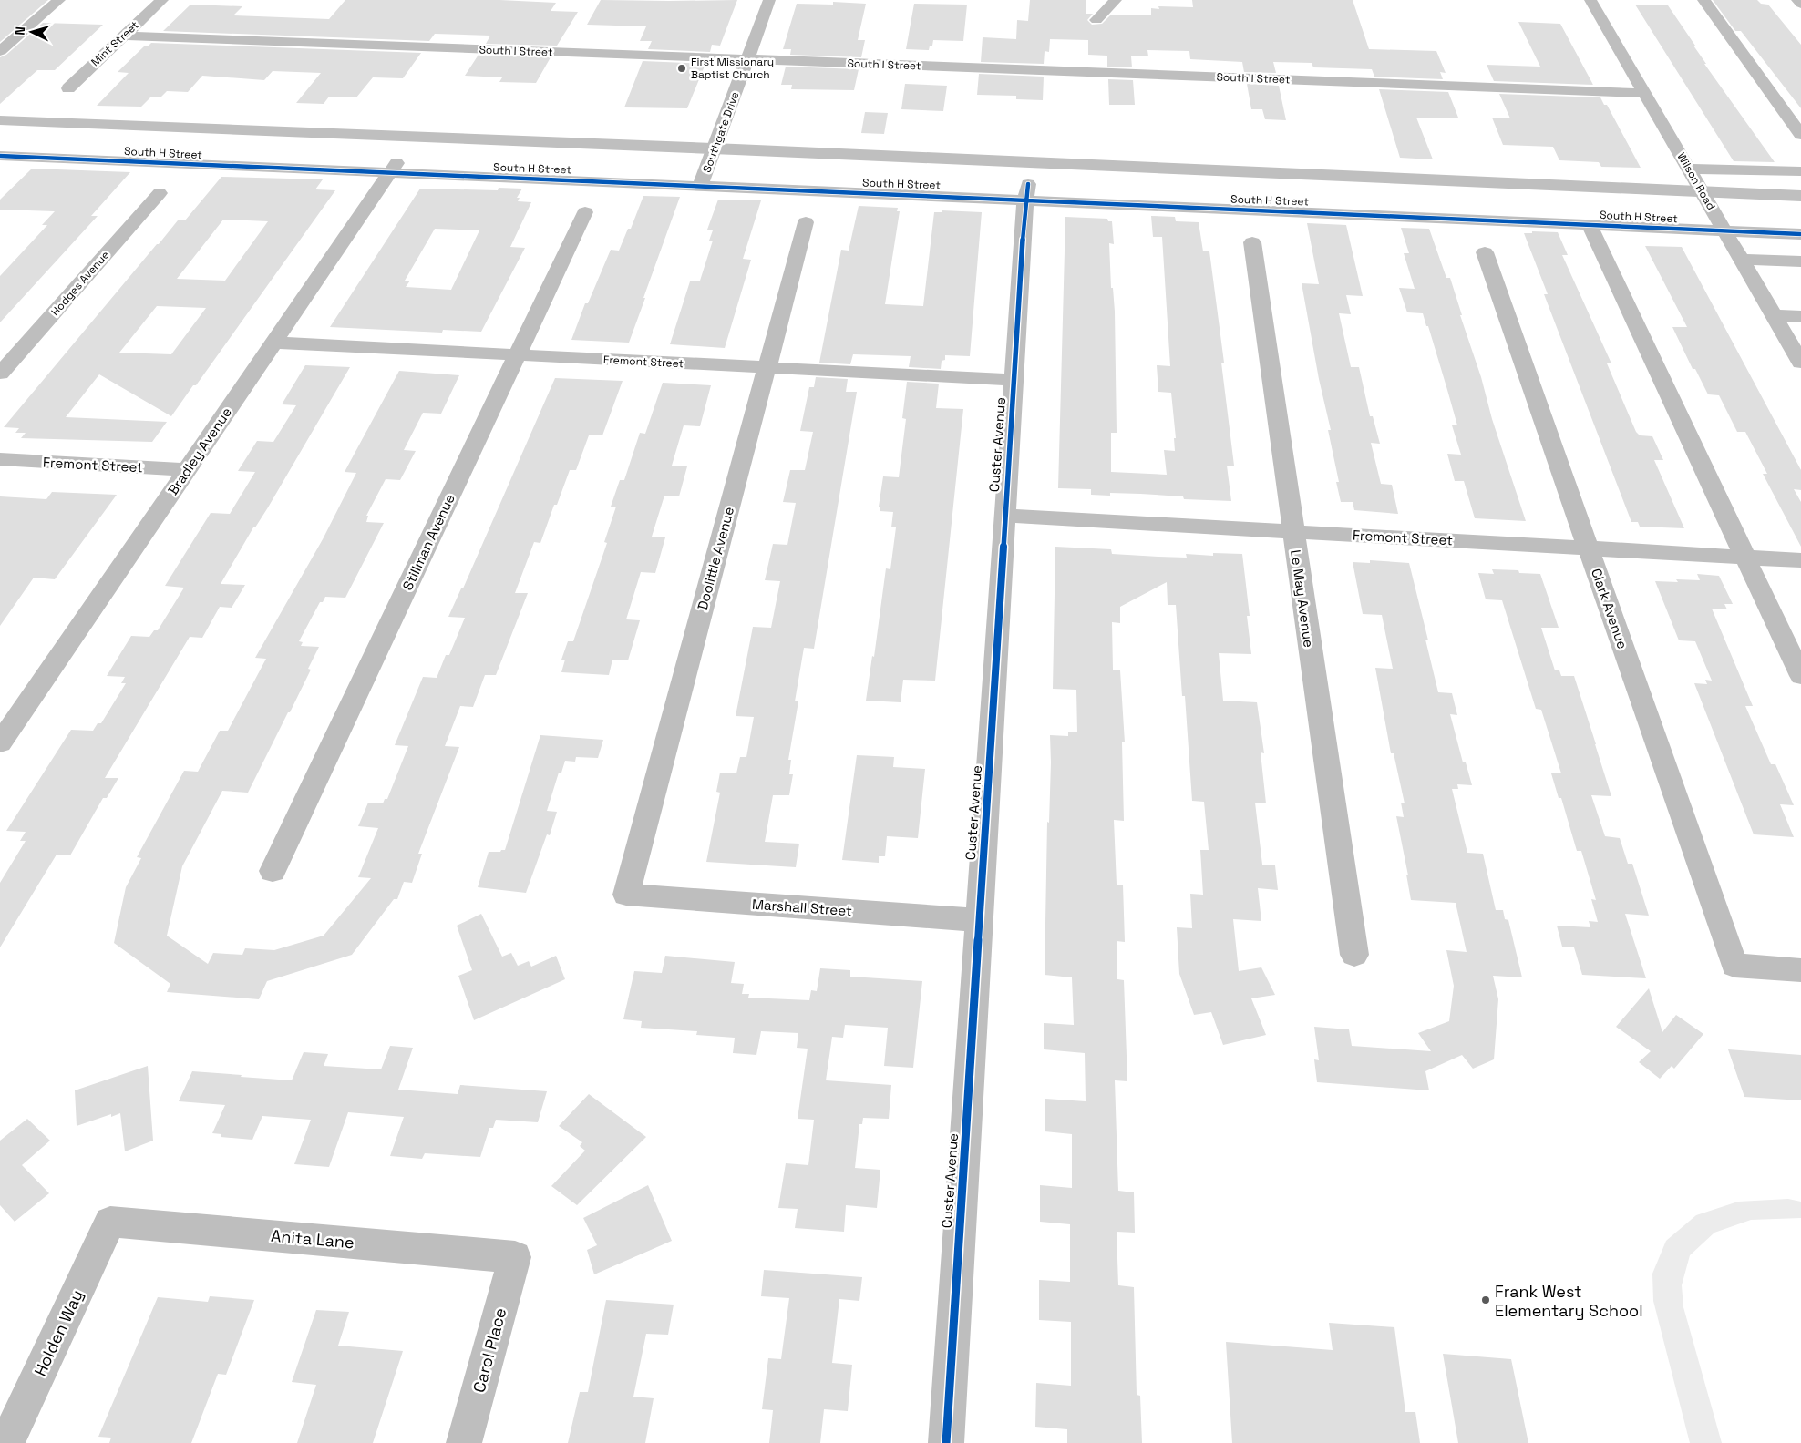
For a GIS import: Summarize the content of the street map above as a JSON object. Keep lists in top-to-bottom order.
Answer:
{
  "streets": {
    "street": [
      "Mint Street",
      "South I Street",
      "Southgate Drive",
      "South H Street",
      "Wilson Road",
      "Hodges Avenue",
      "Fremont Street",
      "Custer Avenue",
      "Bradley Avenue",
      "Stillman Avenue",
      "Doolittle Avenue",
      "Le May Avenue",
      "Clark Avenue",
      "Marshall Street",
      "Anita Lane",
      "Holden Way",
      "Carol Place"
    ]
  },
  "crossings": [
    ["Mint Street", "South I Street"],
    ["South I Street", "Southgate Drive"],
    ["South I Street", "Wilson Road"],
    ["Southgate Drive", "South H Street"],
    ["South H Street", "Wilson Road"],
    ["South H Street", "Custer Avenue"],
    ["South H Street", "Bradley Avenue"],
    ["Fremont Street", "Custer Avenue"],
    ["Fremont Street", "Bradley Avenue"],
    ["Fremont Street", "Stillman Avenue"],
    ["Fremont Street", "Doolittle Avenue"],
    ["Fremont Street", "Le May Avenue"],
    ["Fremont Street", "Clark Avenue"],
    ["Custer Avenue", "Marshall Street"],
    ["Doolittle Avenue", "Marshall Street"],
    ["Anita Lane", "Holden Way"],
    ["Anita Lane", "Carol Place"]
  ],
  "places": ["First Missionary Baptist Church", "Frank West Elementary School"],
  "north": "left"
}
